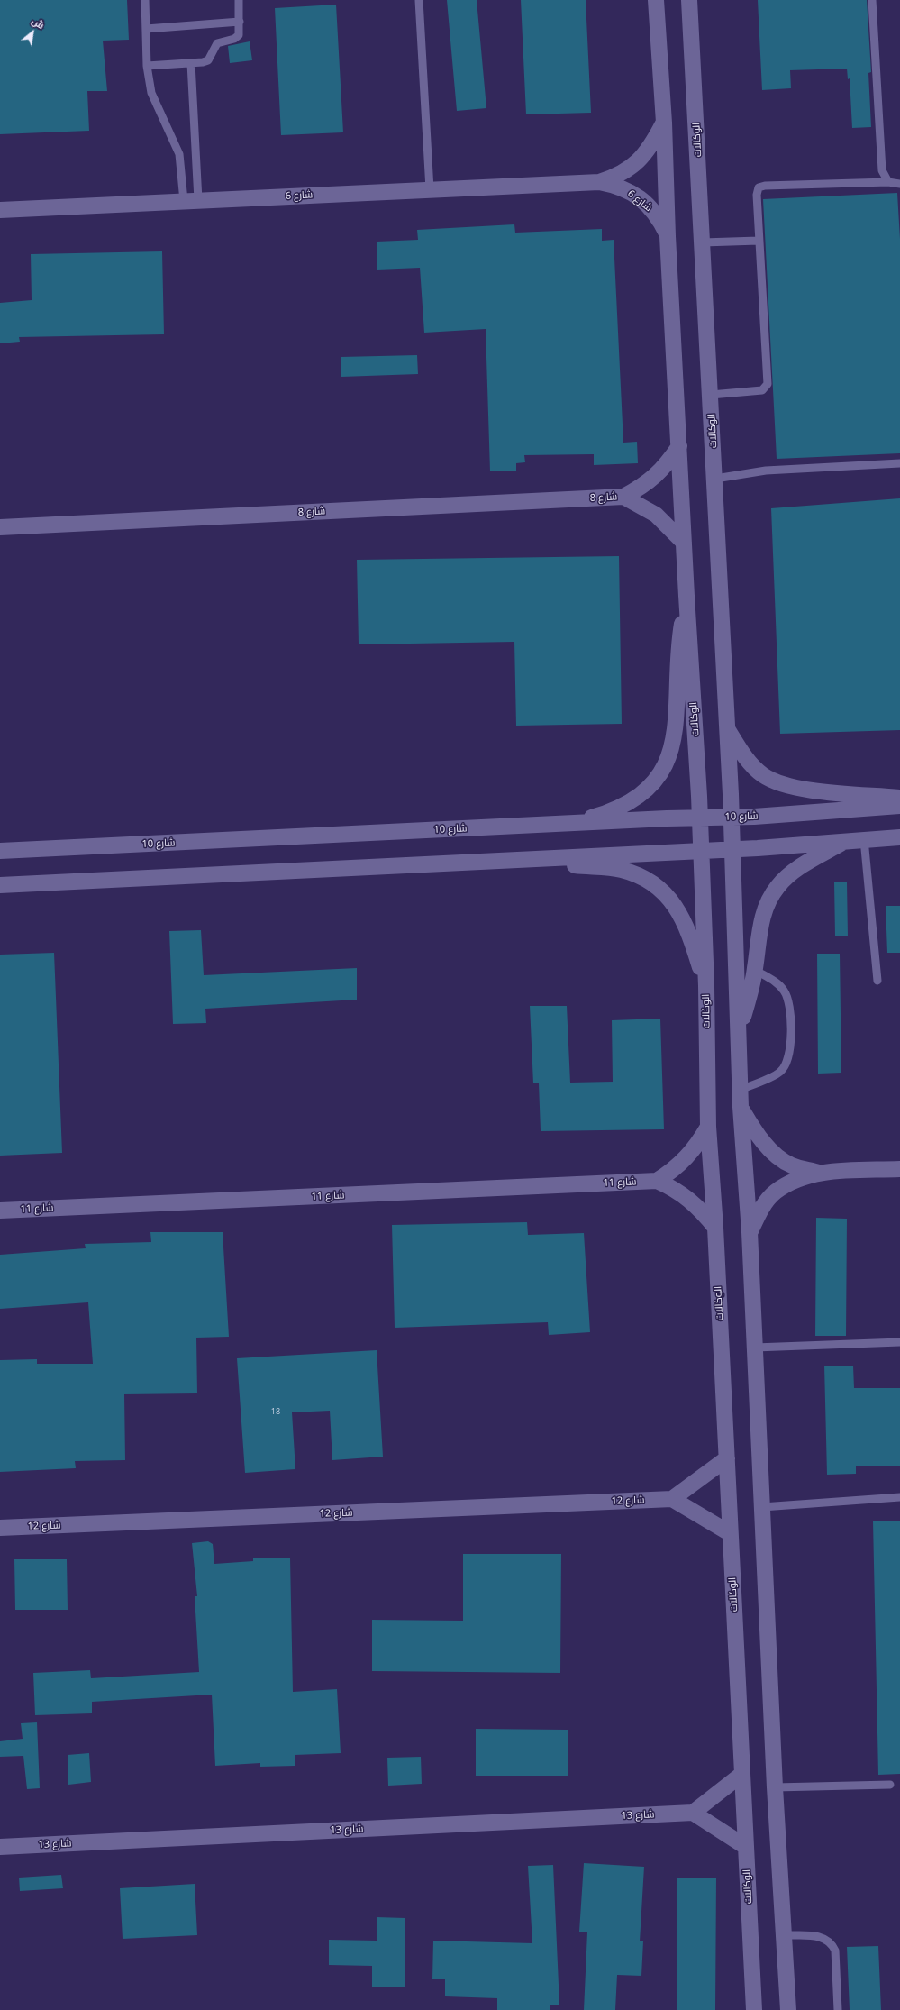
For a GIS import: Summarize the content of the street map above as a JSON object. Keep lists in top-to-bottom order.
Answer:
{
  "streets": {
    "street": [
      "الوكالات",
      "شارع 6",
      "شارع 8",
      "شارع 10",
      "شارع 11",
      "شارع 12",
      "شارع 13"
    ]
  },
  "crossings": [
    ["الوكالات", "شارع 6"],
    ["الوكالات", "شارع 8"],
    ["الوكالات", "شارع 10"],
    ["الوكالات", "شارع 11"]
  ],
  "house_numbers": ["18"],
  "north": "top right"
}
